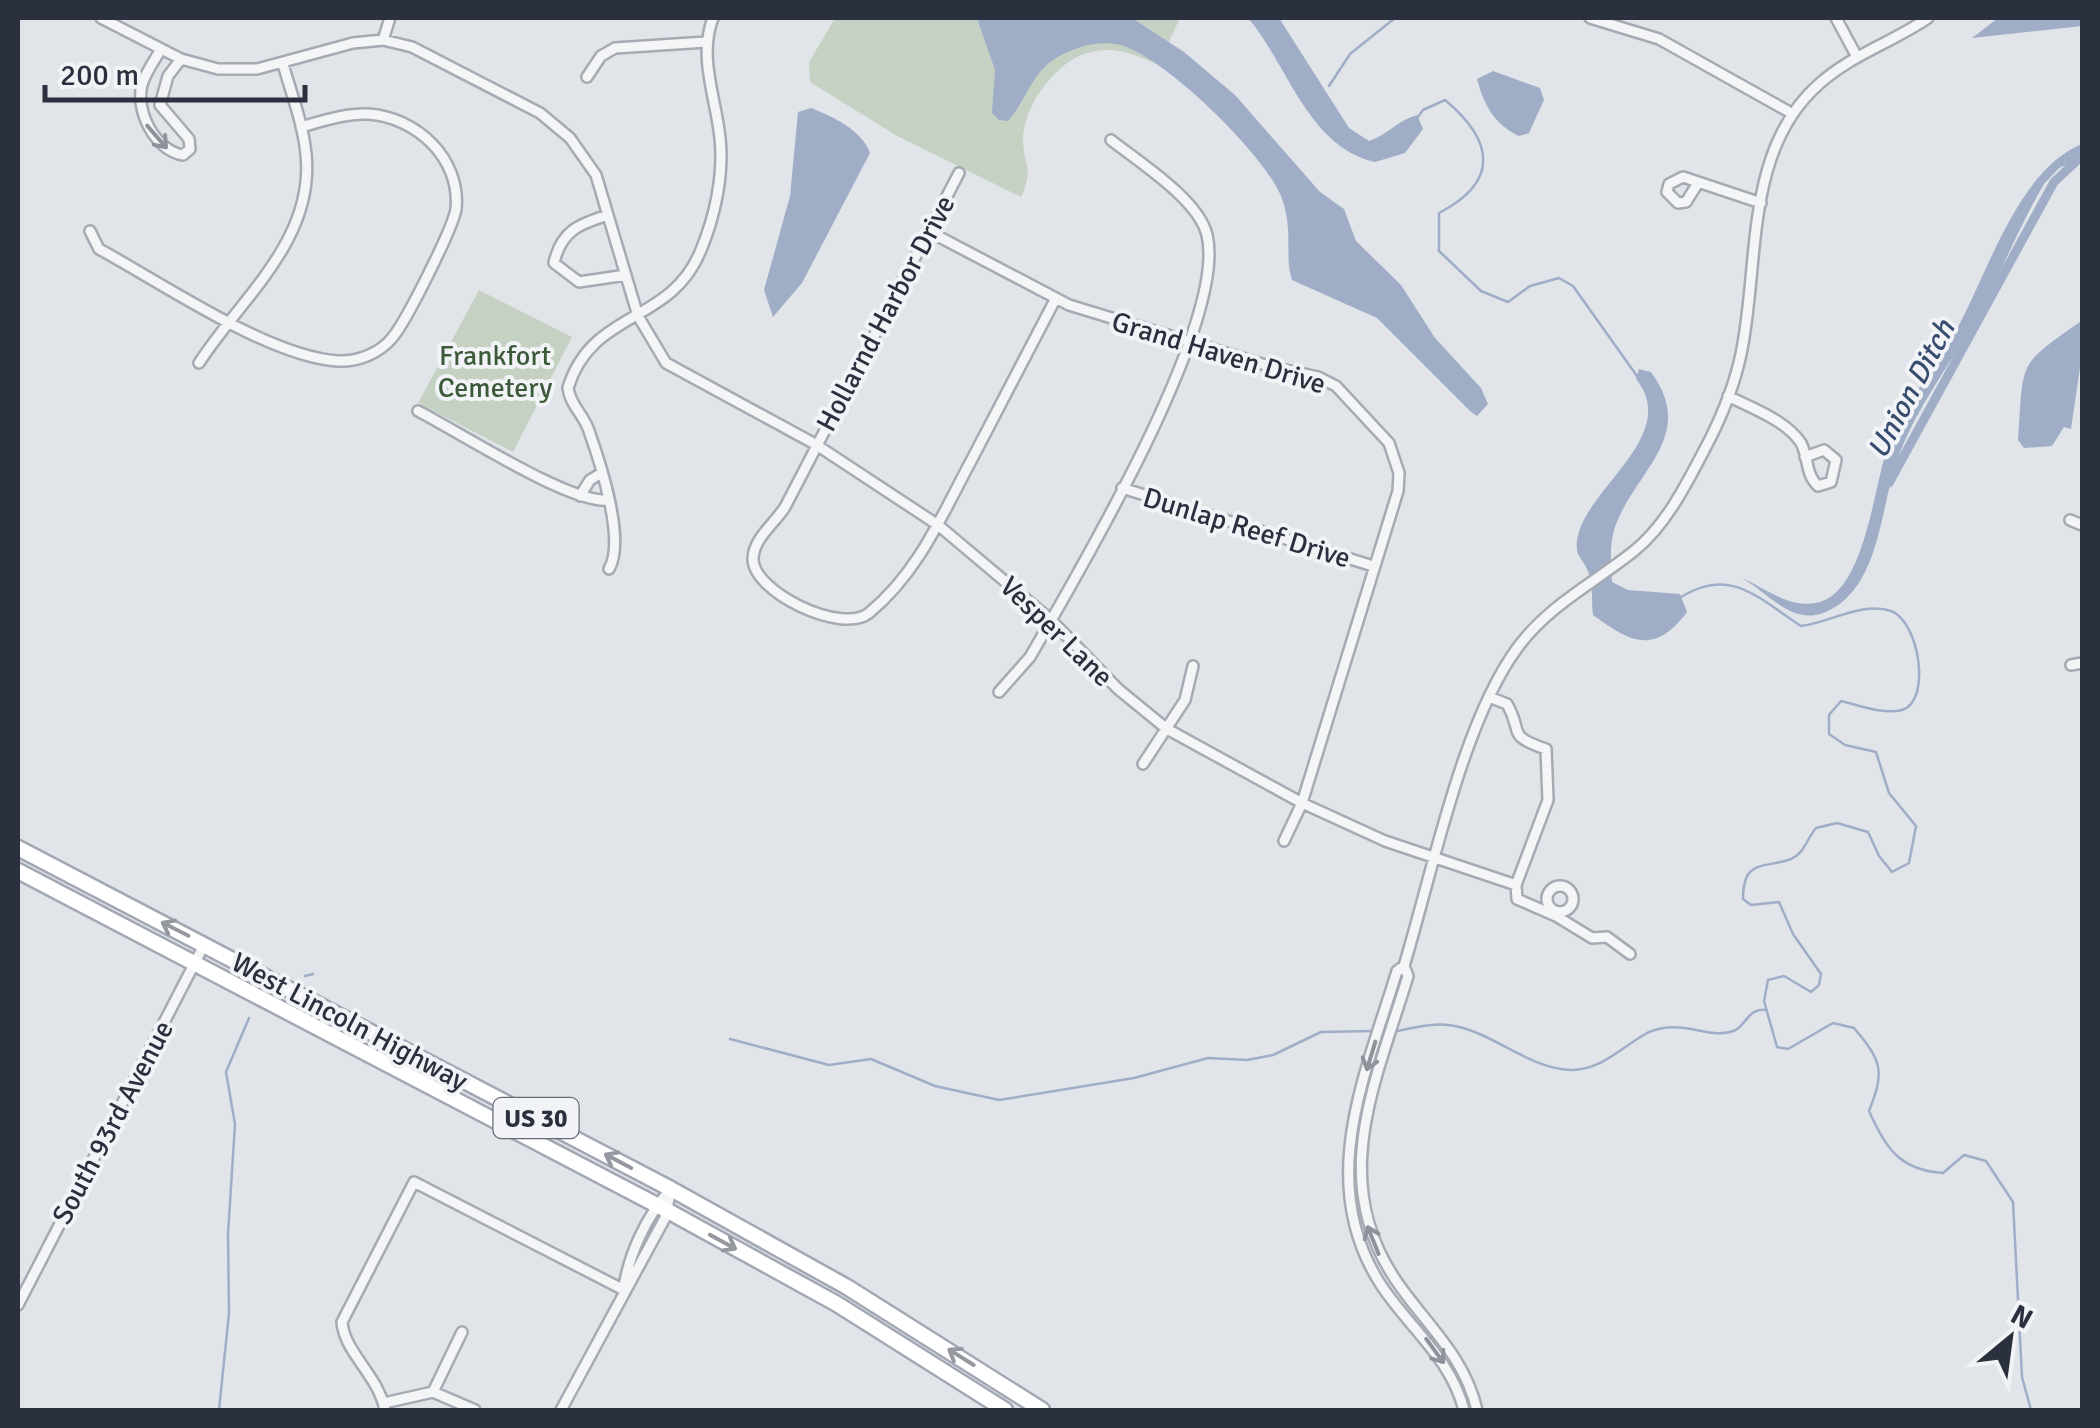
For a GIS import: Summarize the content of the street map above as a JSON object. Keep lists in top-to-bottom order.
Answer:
{
  "streets": {
    "main road": ["West Lincoln Highway", "US 30"],
    "street": [
      "Hollarnd Harbor Drive",
      "Grand Haven Drive",
      "Dunlap Reef Drive",
      "Vesper Lane",
      "South 93rd Avenue"
    ]
  },
  "crossings": [
    ["Hollarnd Harbor Drive", "Grand Haven Drive"],
    ["Hollarnd Harbor Drive", "Vesper Lane"],
    ["Grand Haven Drive", "Dunlap Reef Drive"],
    ["Grand Haven Drive", "Vesper Lane"],
    ["West Lincoln Highway", "South 93rd Avenue"]
  ],
  "water": ["Union Ditch"],
  "parks": ["Frankfort Cemetery"],
  "scale_bar": "200 m",
  "north": "top right"
}
